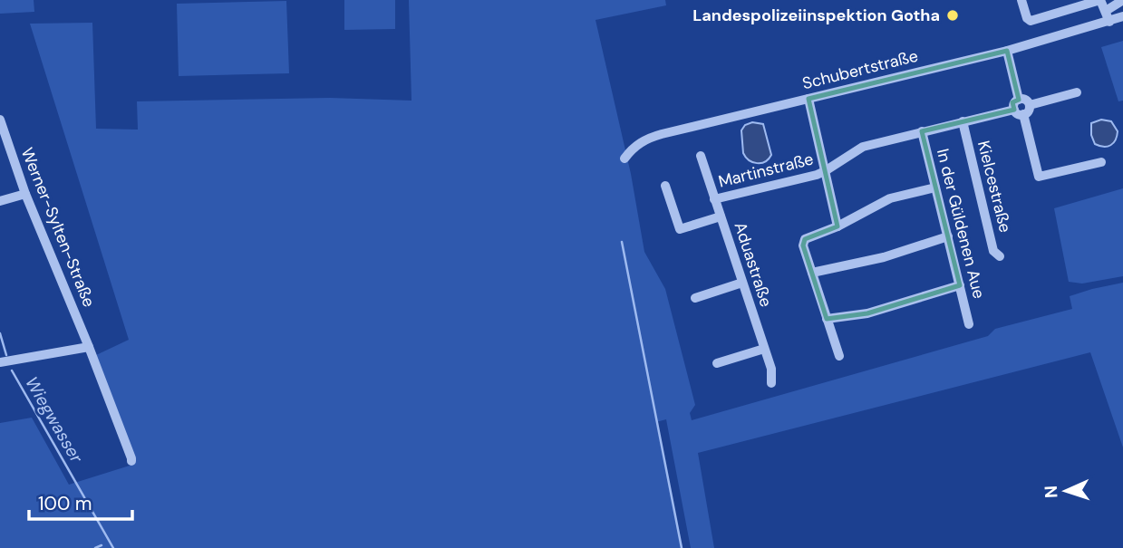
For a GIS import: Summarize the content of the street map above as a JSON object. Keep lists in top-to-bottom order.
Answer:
{
  "streets": {
    "street": [
      "Schubertstraße",
      "Martinstraße",
      "Kielcestraße",
      "In der Güldenen Aue",
      "Werner-Sylten-Straße",
      "Aduastraße"
    ]
  },
  "crossings": [
    ["Martinstraße", "Kielcestraße"],
    ["Martinstraße", "In der Güldenen Aue"],
    ["Martinstraße", "Aduastraße"]
  ],
  "water": ["Wiegwasser"],
  "places": ["Landespolizeiinspektion Gotha"],
  "scale_bar": "100 m",
  "north": "left"
}
